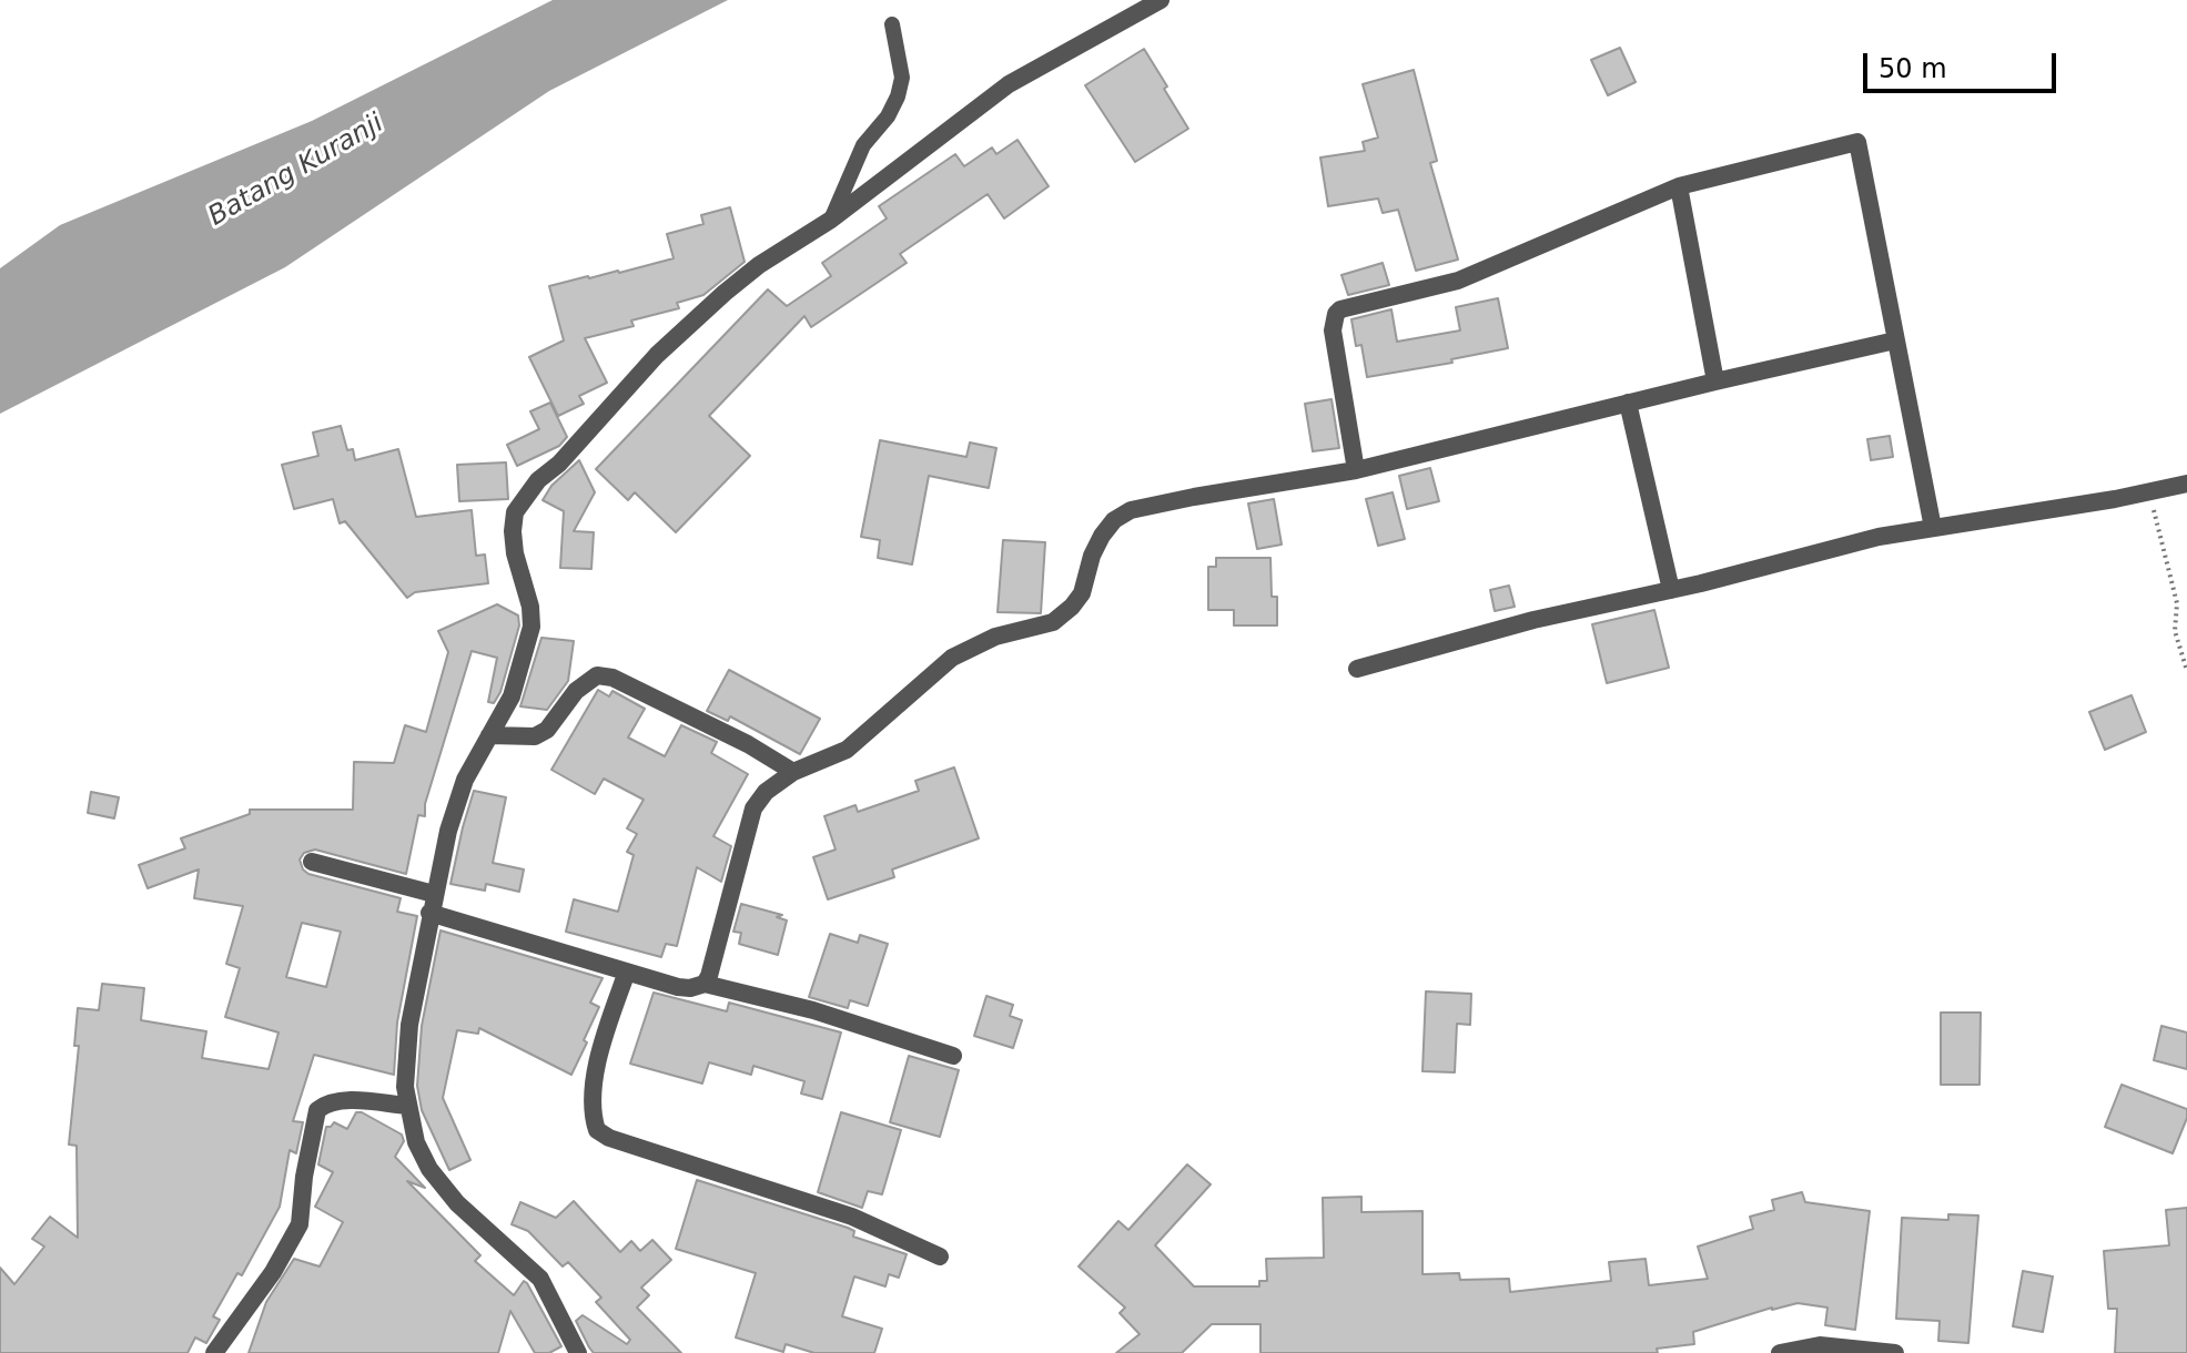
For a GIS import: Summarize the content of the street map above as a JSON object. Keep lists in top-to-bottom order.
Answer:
{
  "water": ["Batang Kuranji"],
  "scale_bar": "50 m"
}
